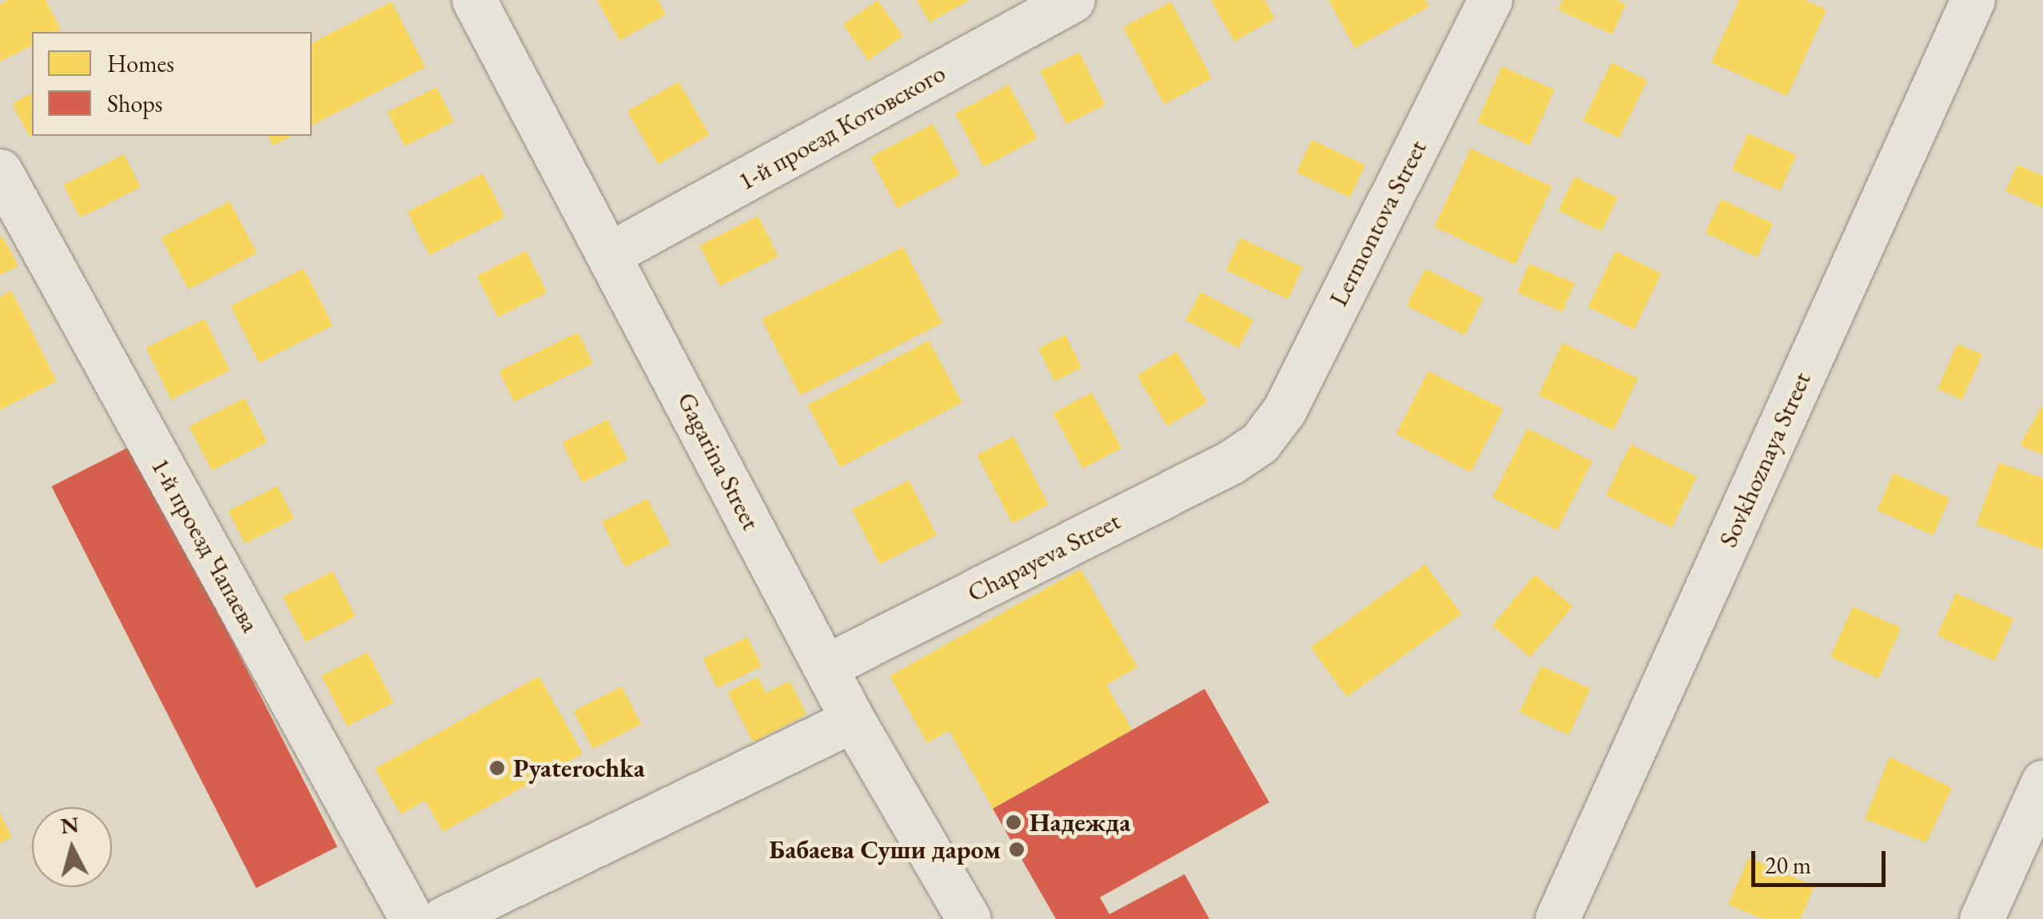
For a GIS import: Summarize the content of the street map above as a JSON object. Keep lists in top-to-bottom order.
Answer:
{
  "streets": {
    "street": [
      "1-й проезд Котовского",
      "Lermontova Street",
      "Sovkhoznaya Street",
      "Gagarina Street",
      "1-й проезд Чапаева",
      "Chapayeva Street"
    ]
  },
  "crossings": [
    ["1-й проезд Котовского", "Gagarina Street"],
    ["Lermontova Street", "Chapayeva Street"],
    ["Gagarina Street", "Chapayeva Street"]
  ],
  "places": ["Pyaterochka", "Надежда", "Бабаева Суши даром"],
  "legend": ["Homes", "Shops"],
  "scale_bar": "20 m",
  "north": "top"
}
